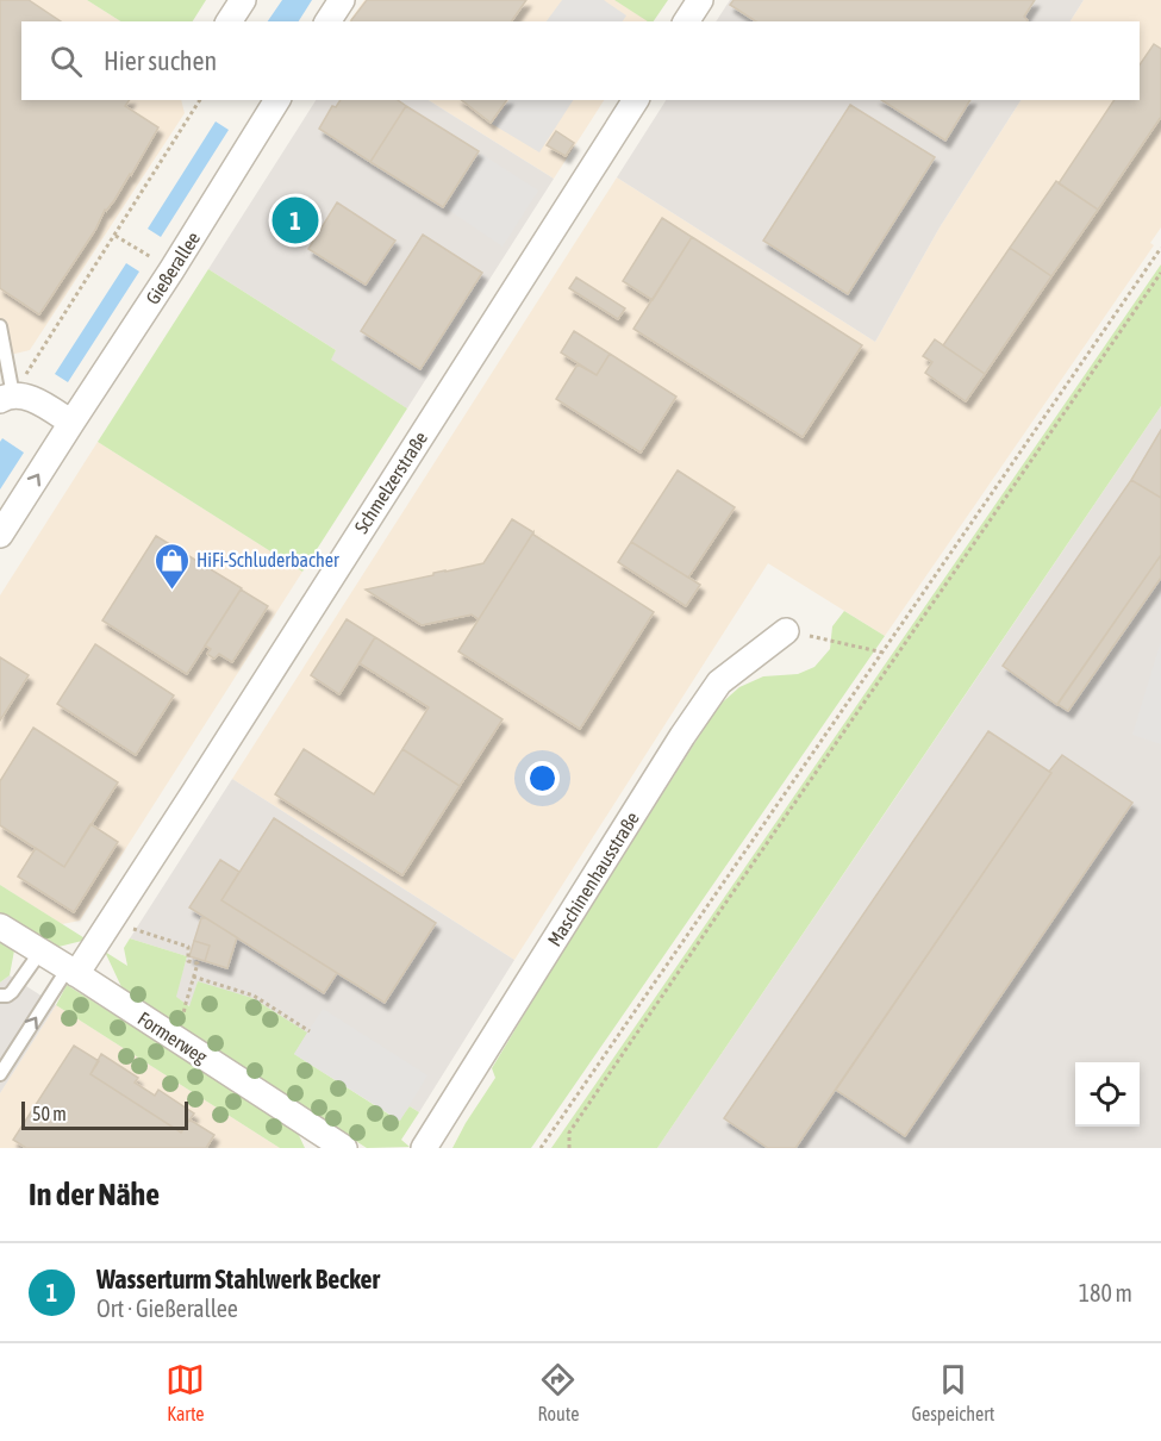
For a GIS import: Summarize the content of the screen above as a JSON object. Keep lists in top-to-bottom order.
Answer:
{
  "streets": {
    "street": [
      "Gießerallee",
      "Schmelzerstraße",
      "Maschinenhausstraße",
      "Formerweg"
    ]
  },
  "crossings": [
    ["Schmelzerstraße", "Formerweg"]
  ],
  "places": {
    "shop": ["HiFi-Schluderbacher"]
  },
  "scale_bar": "50 m",
  "page": {
    "search": "Hier suchen",
    "pins": "1",
    "scale": "50 m",
    "heading": "In der Nähe",
    "list": [
      {
        "mark": "1",
        "name": "Wasserturm Stahlwerk Becker",
        "note": "Ort · Gießerallee",
        "value": "180 m"
      }
    ],
    "nav": ["Karte", "Route", "Gespeichert"]
  }
}
